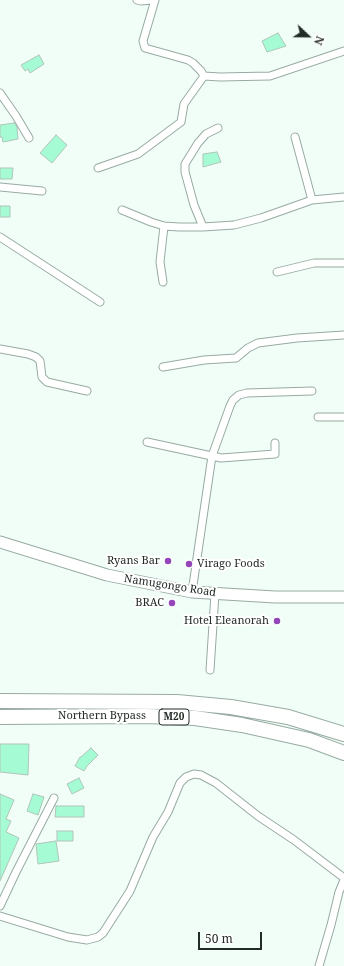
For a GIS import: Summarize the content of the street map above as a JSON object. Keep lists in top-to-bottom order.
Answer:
{
  "streets": {
    "highway": ["Northern Bypass", "M20"],
    "main road": ["Namugongo Road"]
  },
  "places": [
    "Ryans Bar",
    "Virago Foods",
    "BRAC",
    "Hotel Eleanorah"
  ],
  "scale_bar": "50 m",
  "north": "right"
}
